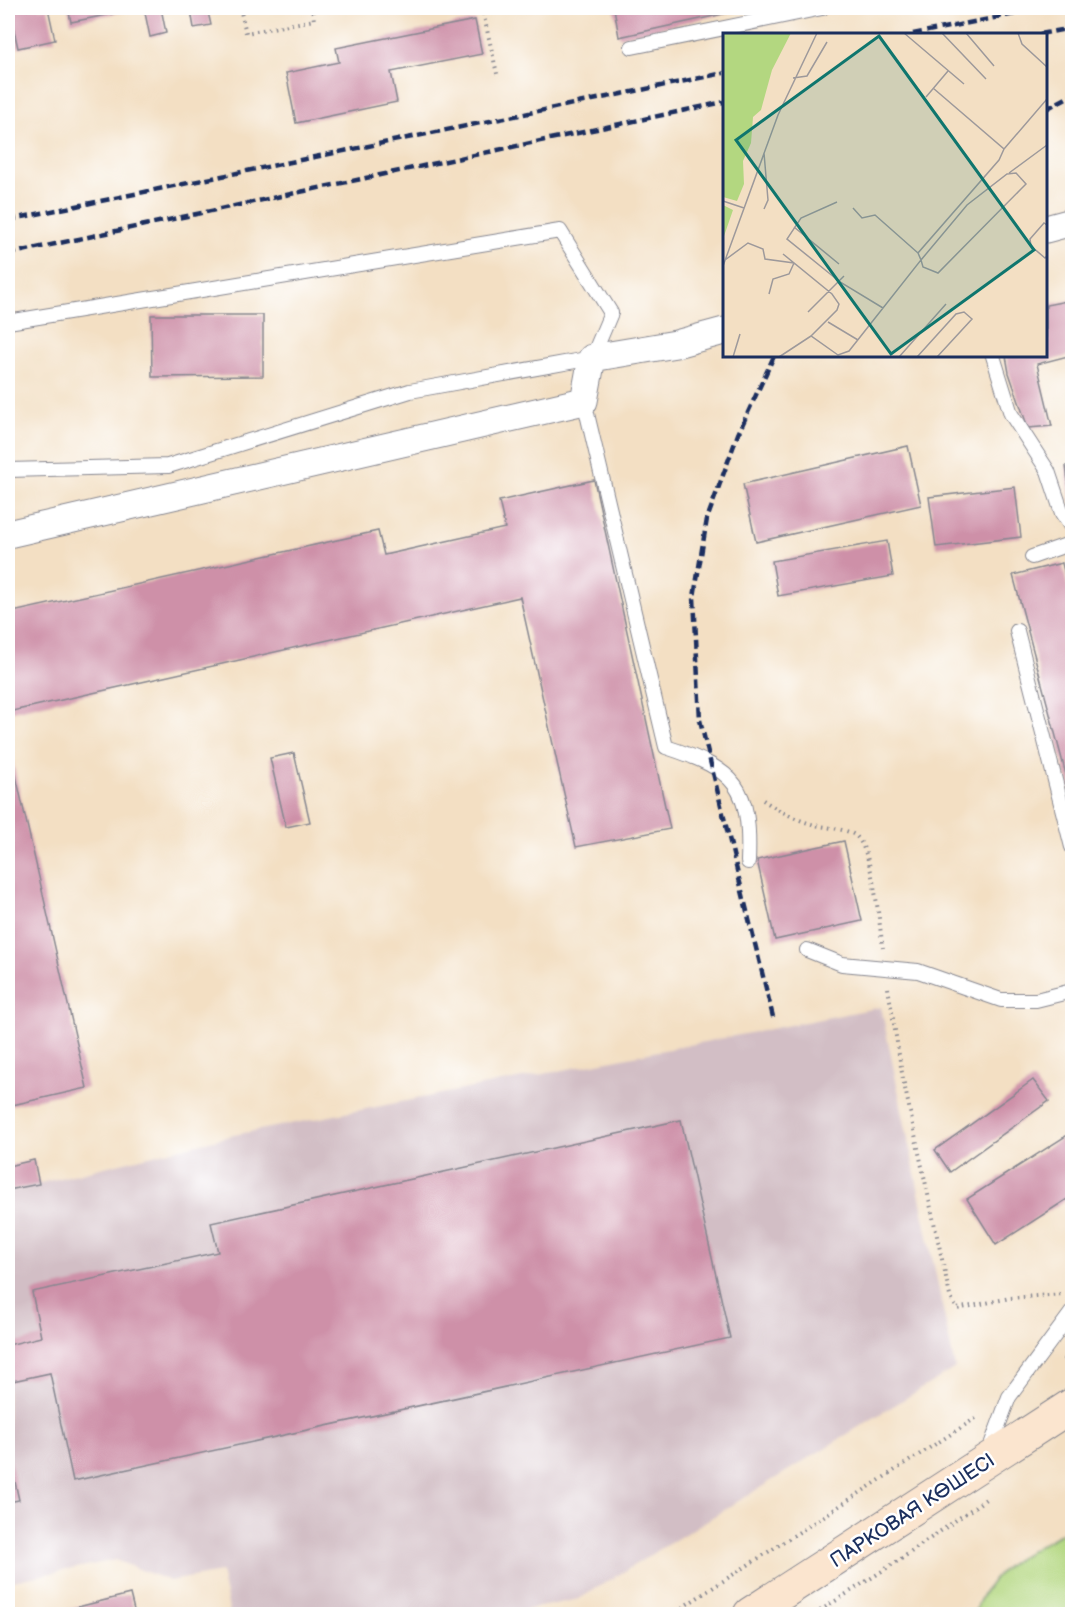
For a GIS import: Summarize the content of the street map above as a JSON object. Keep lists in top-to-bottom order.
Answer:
{
  "streets": {
    "street": ["ПАРКОВАЯ КӨШЕСІ"]
  }
}
